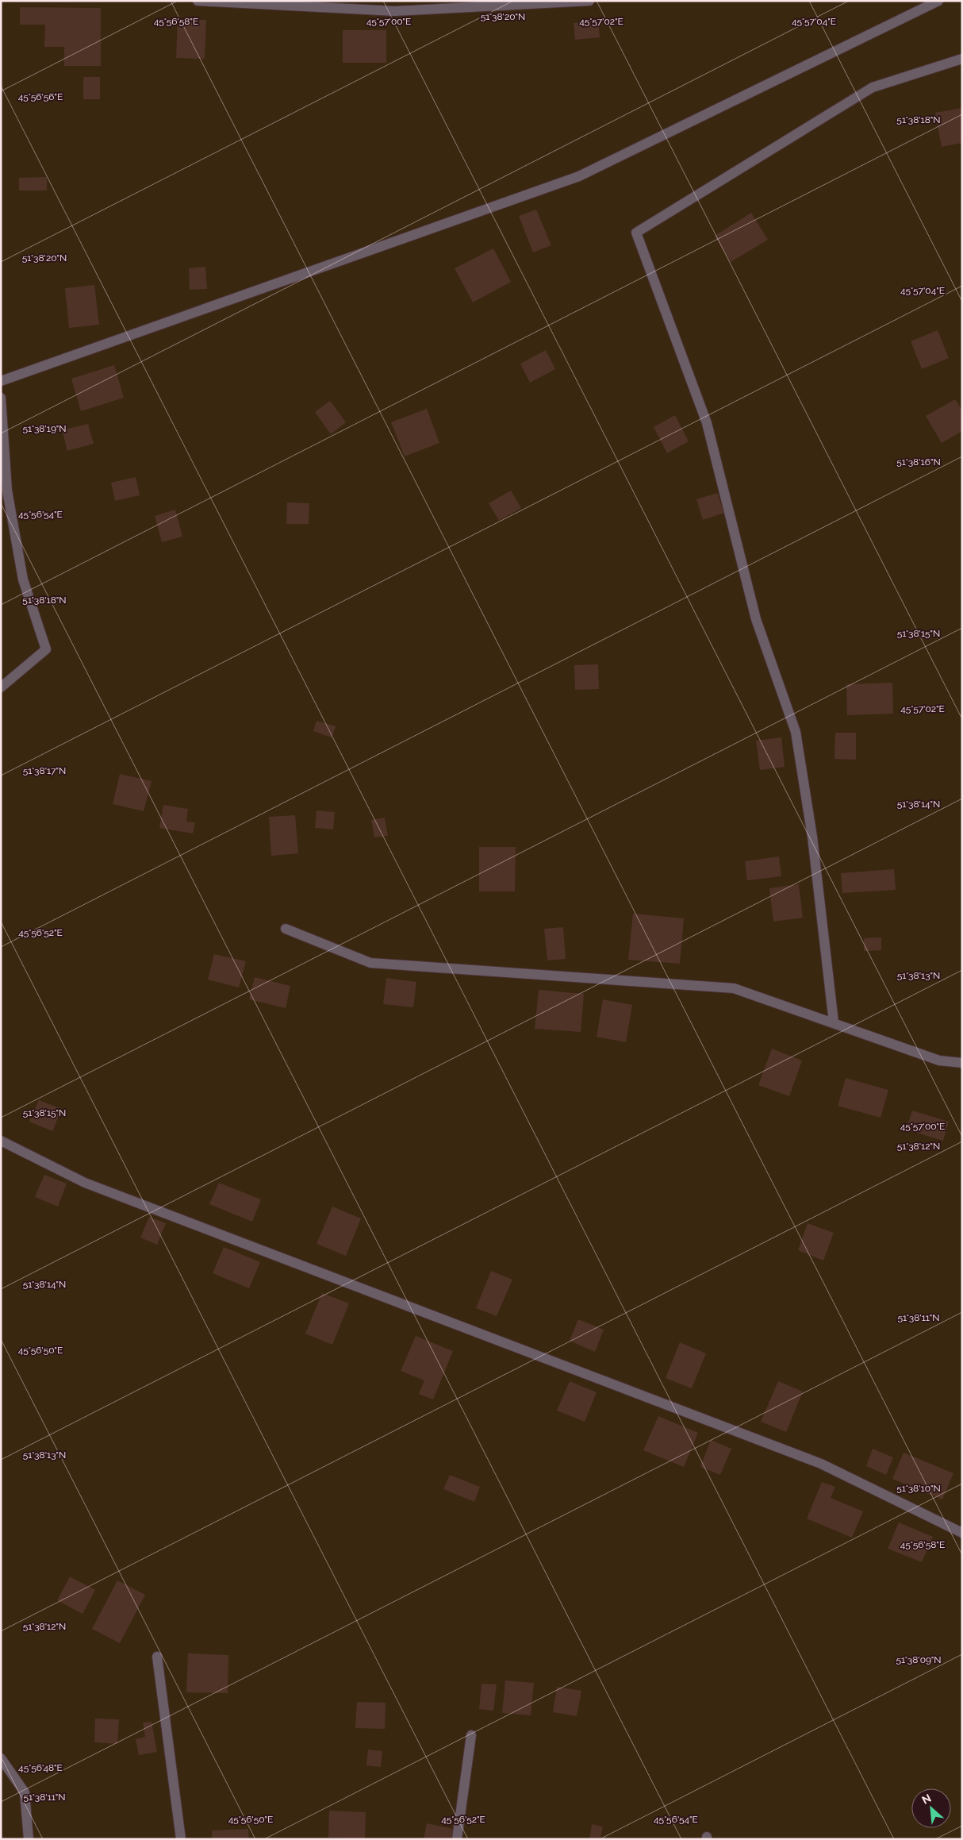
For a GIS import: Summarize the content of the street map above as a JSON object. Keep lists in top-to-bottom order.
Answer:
{
  "north": "top left",
  "coordinates": [
    "51°38'20\"N",
    "45°56'58\"E",
    "45°57'00\"E",
    "45°57'02\"E",
    "45°57'04\"E",
    "45°56'56\"E",
    "51°38'18\"N",
    "51°38'19\"N",
    "51°38'16\"N",
    "45°56'54\"E",
    "51°38'15\"N",
    "51°38'17\"N",
    "51°38'14\"N",
    "45°56'52\"E",
    "51°38'13\"N",
    "51°38'12\"N",
    "51°38'11\"N",
    "45°56'50\"E",
    "51°38'10\"N",
    "51°38'09\"N",
    "45°56'48\"E"
  ]
}
